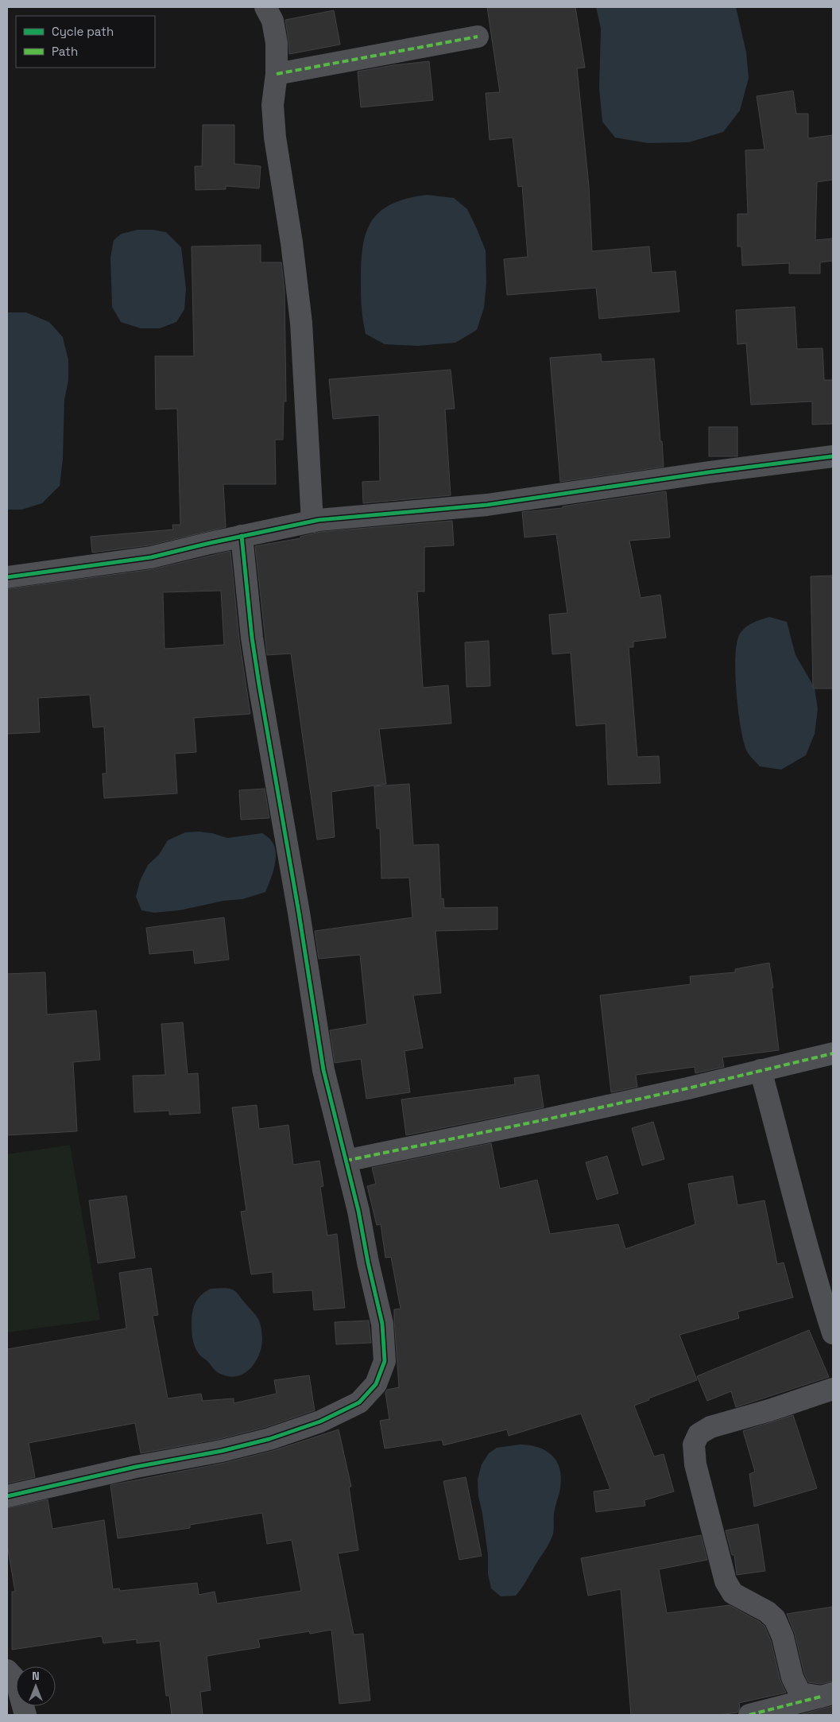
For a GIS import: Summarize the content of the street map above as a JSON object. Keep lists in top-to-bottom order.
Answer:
{
  "legend": ["Cycle path", "Path"],
  "north": "top"
}
